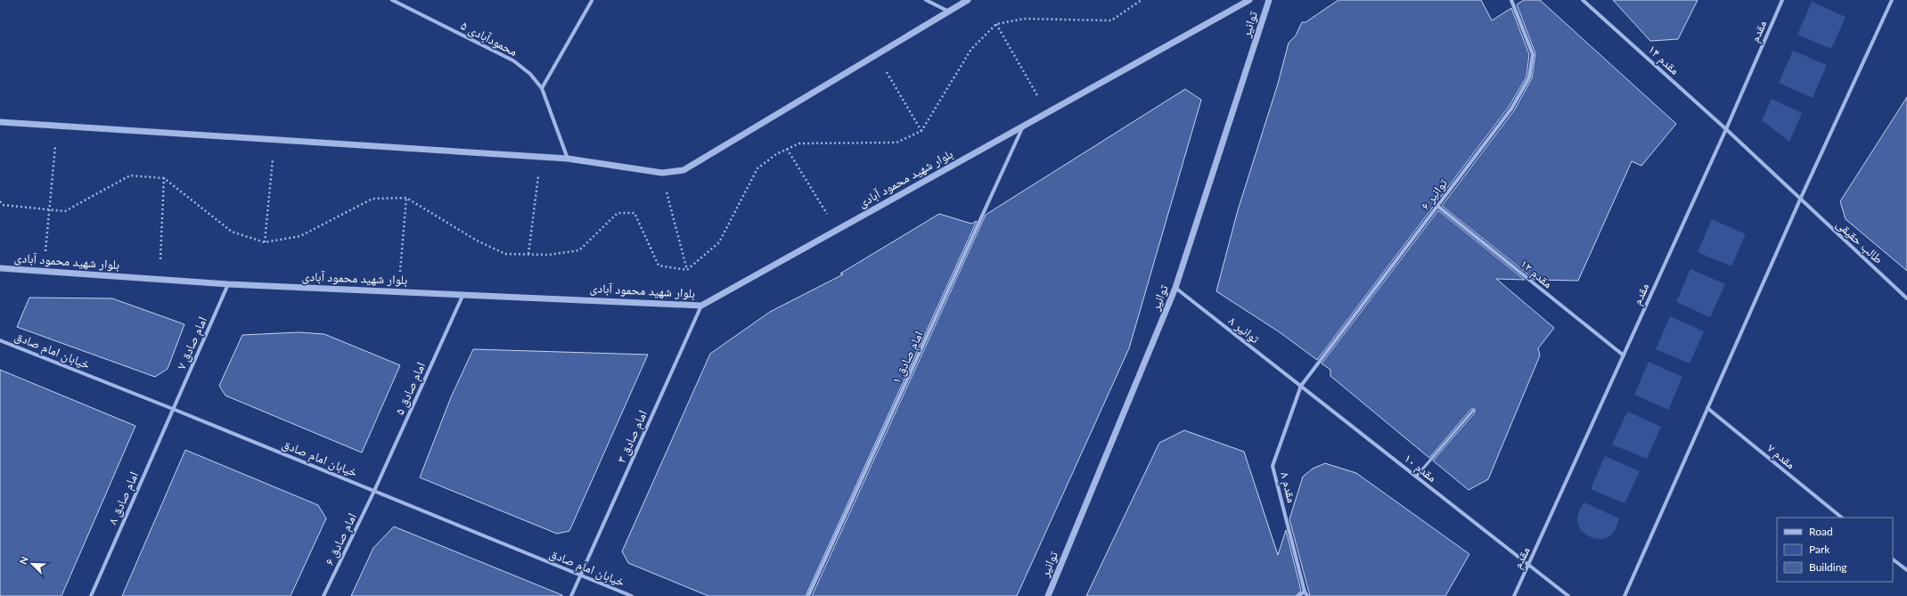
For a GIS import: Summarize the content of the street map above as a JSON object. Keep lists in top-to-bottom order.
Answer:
{
  "streets": {
    "street": [
      "توانیر",
      "مقدم",
      "محمودآبادی ۵",
      "مقدم ۱۴",
      "بلوار شهید محمود آبادی",
      "توانیر ۶",
      "طالب حقیقی",
      "مقدم ۱۲",
      "توانیر ۸",
      "امام صادق ۷",
      "خیابان امام صادق",
      "امام صادق ۱",
      "امام صادق ۵",
      "امام صادق ۳",
      "مقدم ۷",
      "مقدم ۱۰",
      "مقدم ۸",
      "امام صادق ۸",
      "امام صادق ۶"
    ]
  },
  "crossings": [
    ["توانیر", "توانیر ۸"],
    ["مقدم", "مقدم ۱۴"],
    ["مقدم", "مقدم ۱۲"],
    ["مقدم", "مقدم ۱۰"],
    ["مقدم ۱۴", "طالب حقیقی"],
    ["بلوار شهید محمود آبادی", "امام صادق ۷"],
    ["بلوار شهید محمود آبادی", "امام صادق ۱"],
    ["بلوار شهید محمود آبادی", "امام صادق ۵"],
    ["بلوار شهید محمود آبادی", "امام صادق ۳"],
    ["توانیر ۶", "مقدم ۱۲"],
    ["توانیر ۶", "توانیر ۸"],
    ["توانیر ۶", "مقدم ۱۰"],
    ["توانیر ۶", "مقدم ۸"],
    ["توانیر ۸", "مقدم ۱۰"],
    ["توانیر ۸", "مقدم ۸"],
    ["امام صادق ۷", "خیابان امام صادق"],
    ["امام صادق ۷", "امام صادق ۸"],
    ["خیابان امام صادق", "امام صادق ۵"],
    ["خیابان امام صادق", "امام صادق ۳"],
    ["خیابان امام صادق", "امام صادق ۸"],
    ["خیابان امام صادق", "امام صادق ۶"],
    ["امام صادق ۵", "امام صادق ۶"],
    ["مقدم ۱۰", "مقدم ۸"]
  ],
  "legend": ["Road", "Park", "Building"],
  "north": "top left"
}
